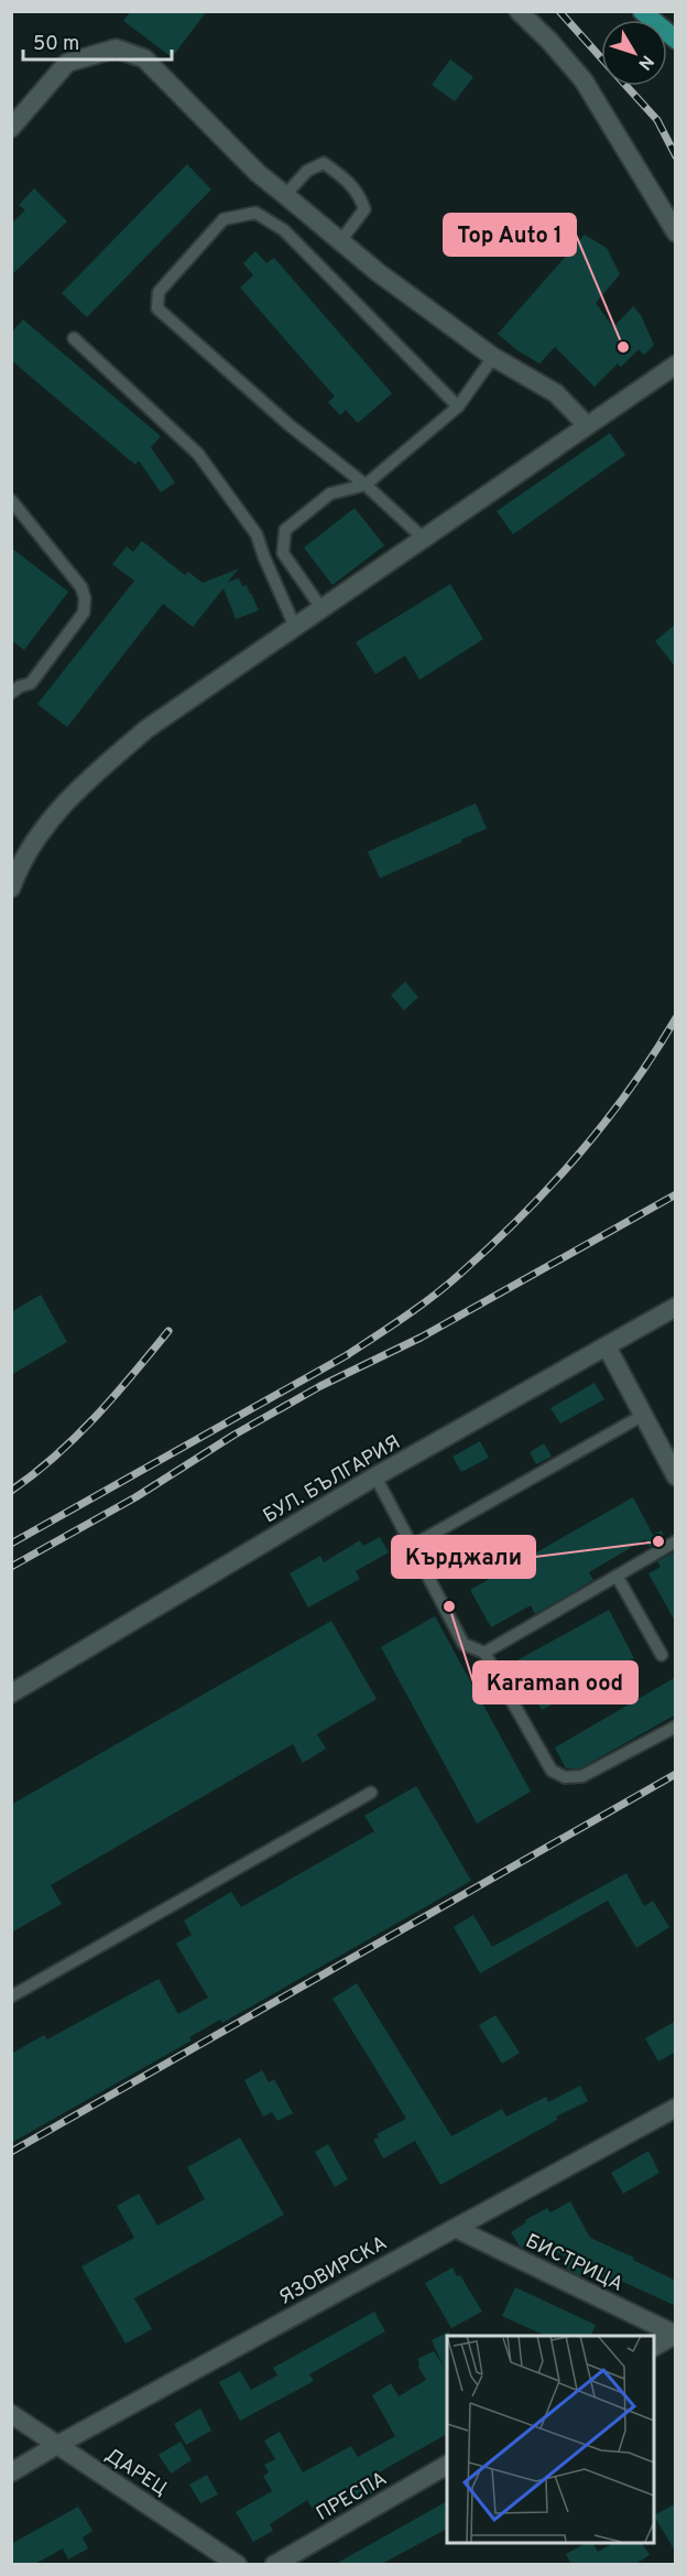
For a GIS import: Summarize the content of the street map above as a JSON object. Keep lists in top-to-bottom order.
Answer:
{
  "streets": {
    "street": [
      "БУЛ. БЪЛГАРИЯ",
      "БИСТРИЦА",
      "ЯЗОВИРСКА",
      "ДАРЕЦ",
      "ПРЕСПА"
    ]
  },
  "crossings": [
    ["БИСТРИЦА", "ЯЗОВИРСКА"],
    ["ЯЗОВИРСКА", "ДАРЕЦ"]
  ],
  "places": ["Top Auto 1", "Кърджали", "Karaman ood"],
  "scale_bar": "50 m",
  "north": "bottom right"
}
